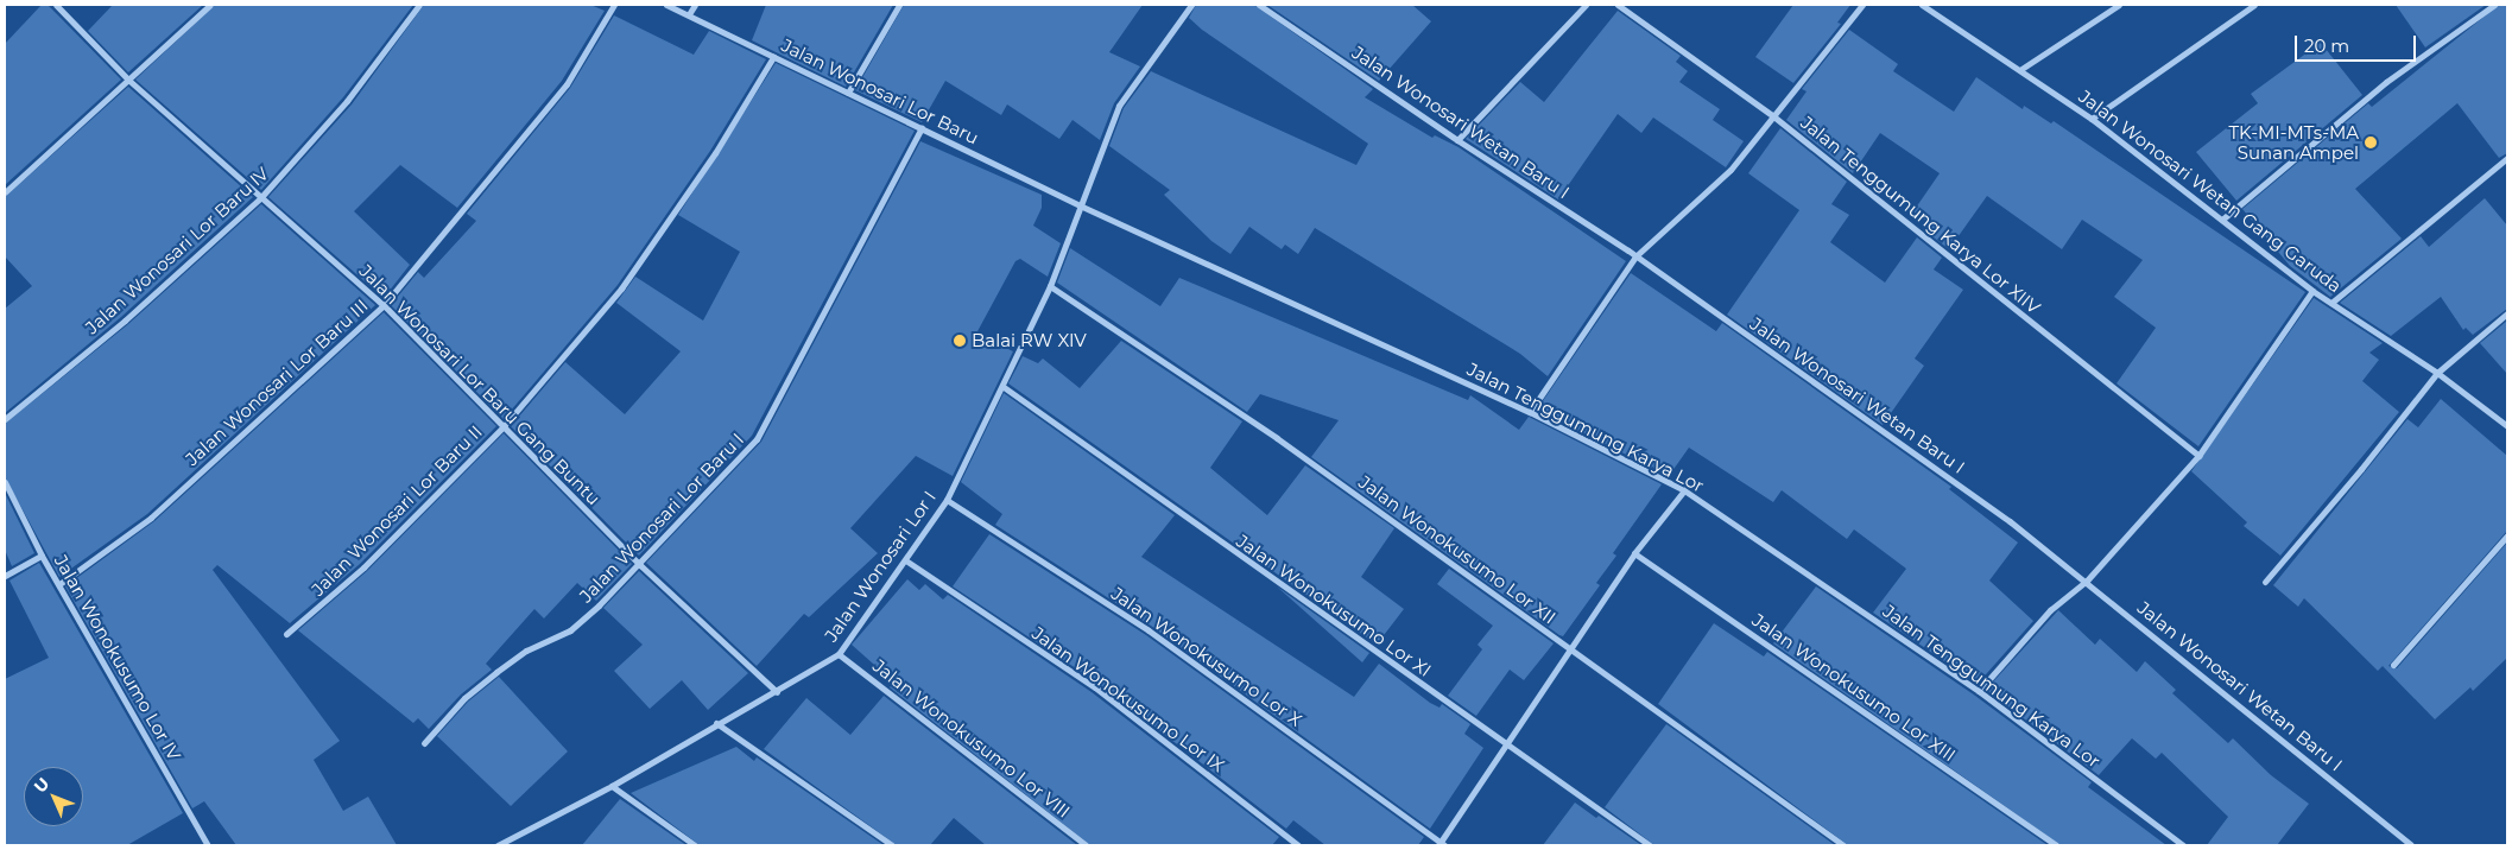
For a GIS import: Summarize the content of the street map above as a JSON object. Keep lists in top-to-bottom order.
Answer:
{
  "streets": {
    "street": [
      "Jalan Wonosari Lor Baru",
      "Jalan Wonosari Wetan Baru I",
      "Jalan Wonosari Wetan Gang Garuda",
      "Jalan Tenggumung Karya Lor XIIV",
      "Jalan Wonosari Lor Baru IV",
      "Jalan Wonosari Lor Baru III",
      "Jalan Wonosari Lor Baru Gang Buntu",
      "Jalan Tenggumung Karya Lor",
      "Jalan Wonosari Lor Baru II",
      "Jalan Wonosari Lor Baru I",
      "Jalan Wonokusumo Lor XII",
      "Jalan Wonosari Lor I",
      "Jalan Wonokusumo Lor XI",
      "Jalan Wonokusumo Lor X",
      "Jalan Wonokusumo Lor IV",
      "Jalan Wonokusumo Lor XIII",
      "Jalan Wonokusumo Lor IX",
      "Jalan Wonokusumo Lor VIII"
    ]
  },
  "crossings": [
    ["Jalan Wonosari Lor Baru", "Jalan Tenggumung Karya Lor"],
    ["Jalan Wonosari Lor Baru", "Jalan Wonosari Lor Baru II"],
    ["Jalan Wonosari Lor Baru", "Jalan Wonosari Lor Baru I"],
    ["Jalan Wonosari Lor Baru", "Jalan Wonosari Lor I"],
    ["Jalan Wonosari Lor Baru IV", "Jalan Wonosari Lor Baru Gang Buntu"],
    ["Jalan Wonosari Lor Baru III", "Jalan Wonosari Lor Baru Gang Buntu"],
    ["Jalan Wonosari Lor Baru III", "Jalan Wonokusumo Lor IV"],
    ["Jalan Wonosari Lor Baru Gang Buntu", "Jalan Wonosari Lor Baru II"],
    ["Jalan Wonosari Lor Baru Gang Buntu", "Jalan Wonosari Lor Baru I"],
    ["Jalan Wonosari Lor Baru Gang Buntu", "Jalan Wonosari Lor I"],
    ["Jalan Tenggumung Karya Lor", "Jalan Wonosari Lor I"],
    ["Jalan Wonokusumo Lor XII", "Jalan Wonosari Lor I"],
    ["Jalan Wonosari Lor I", "Jalan Wonokusumo Lor XI"],
    ["Jalan Wonosari Lor I", "Jalan Wonokusumo Lor X"],
    ["Jalan Wonosari Lor I", "Jalan Wonokusumo Lor IX"],
    ["Jalan Wonosari Lor I", "Jalan Wonokusumo Lor VIII"]
  ],
  "places": ["TK-MI-MTs-MA Sunan Ampel", "Balai RW XIV"],
  "scale_bar": "20 m",
  "north": "top left"
}
